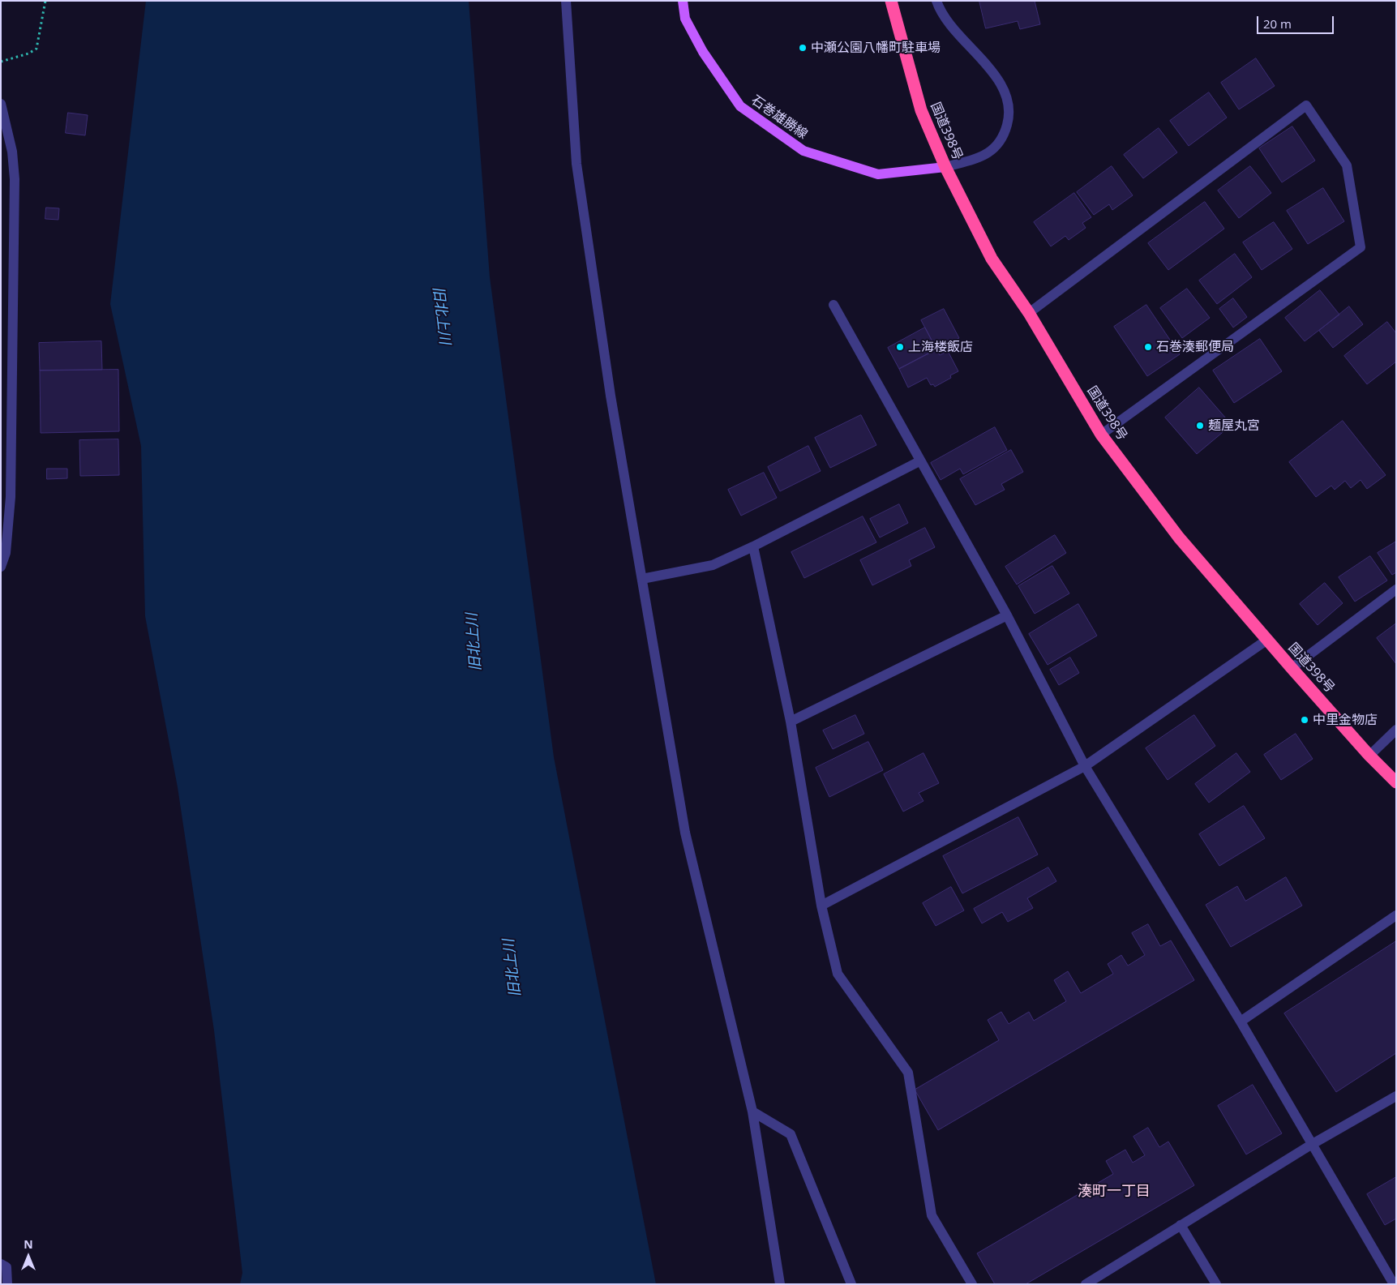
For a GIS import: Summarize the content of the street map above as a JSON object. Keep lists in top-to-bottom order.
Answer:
{
  "streets": {
    "highway": ["国道398号"],
    "main road": ["石巻雄勝線"]
  },
  "crossings": [
    ["石巻雄勝線", "国道398号"]
  ],
  "districts": ["湊町一丁目"],
  "water": ["旧北上川"],
  "places": [
    "中瀬公園八幡町駐車場",
    "上海楼飯店",
    "石巻湊郵便局",
    "麺屋丸宮",
    "中里金物店"
  ],
  "scale_bar": "20 m",
  "north": "top"
}
